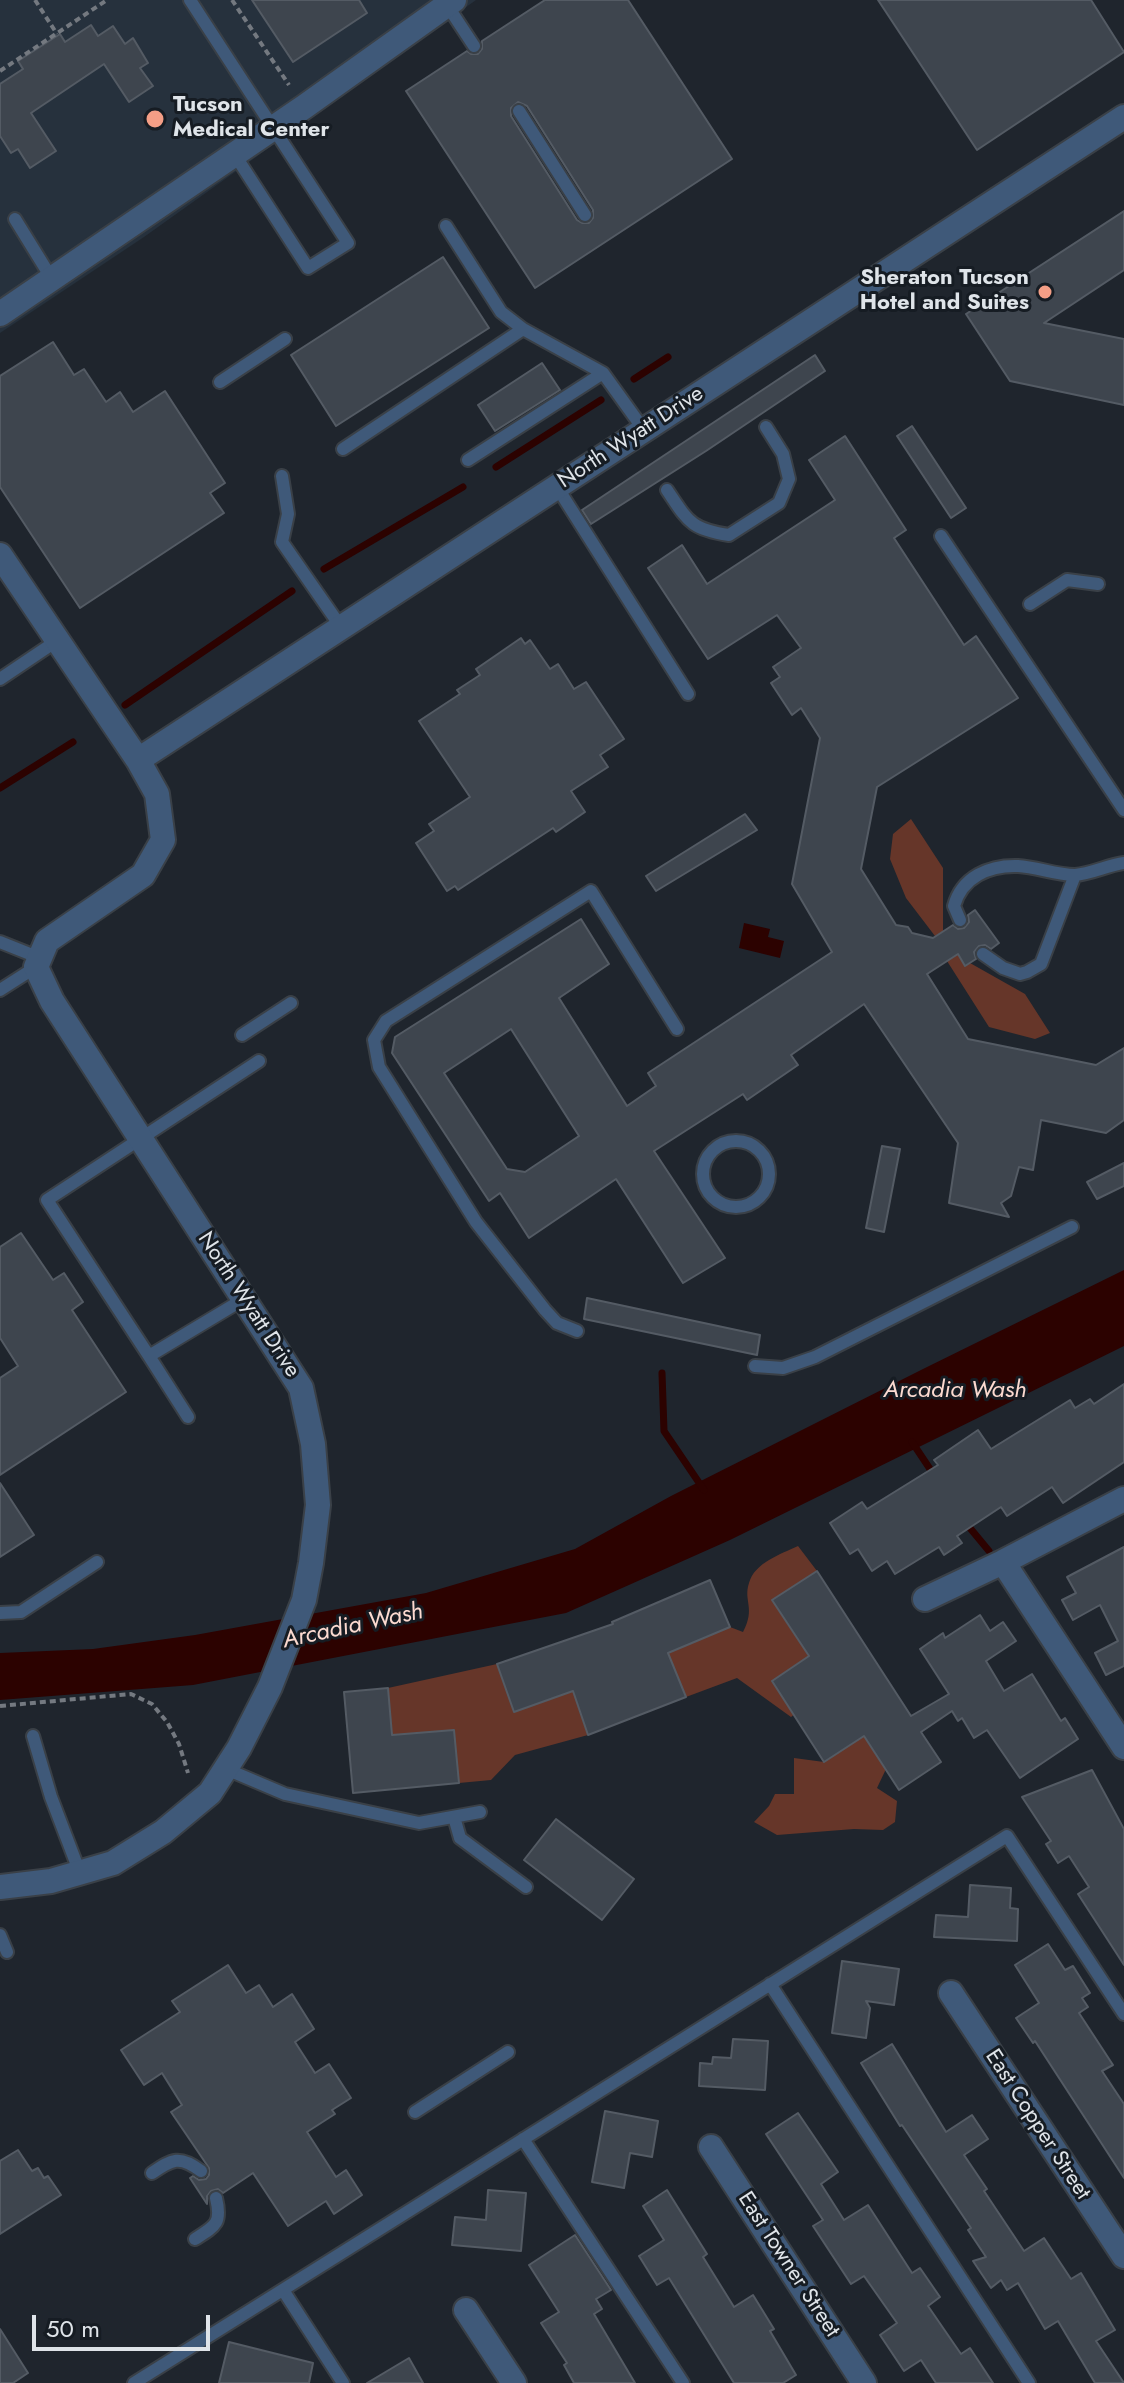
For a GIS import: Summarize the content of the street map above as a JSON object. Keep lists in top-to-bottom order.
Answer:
{
  "streets": {
    "street": ["North Wyatt Drive", "East Copper Street", "East Towner Street"]
  },
  "water": ["Arcadia Wash"],
  "places": ["Tucson Medical Center", "Sheraton Tucson Hotel and Suites"],
  "scale_bar": "50 m"
}
